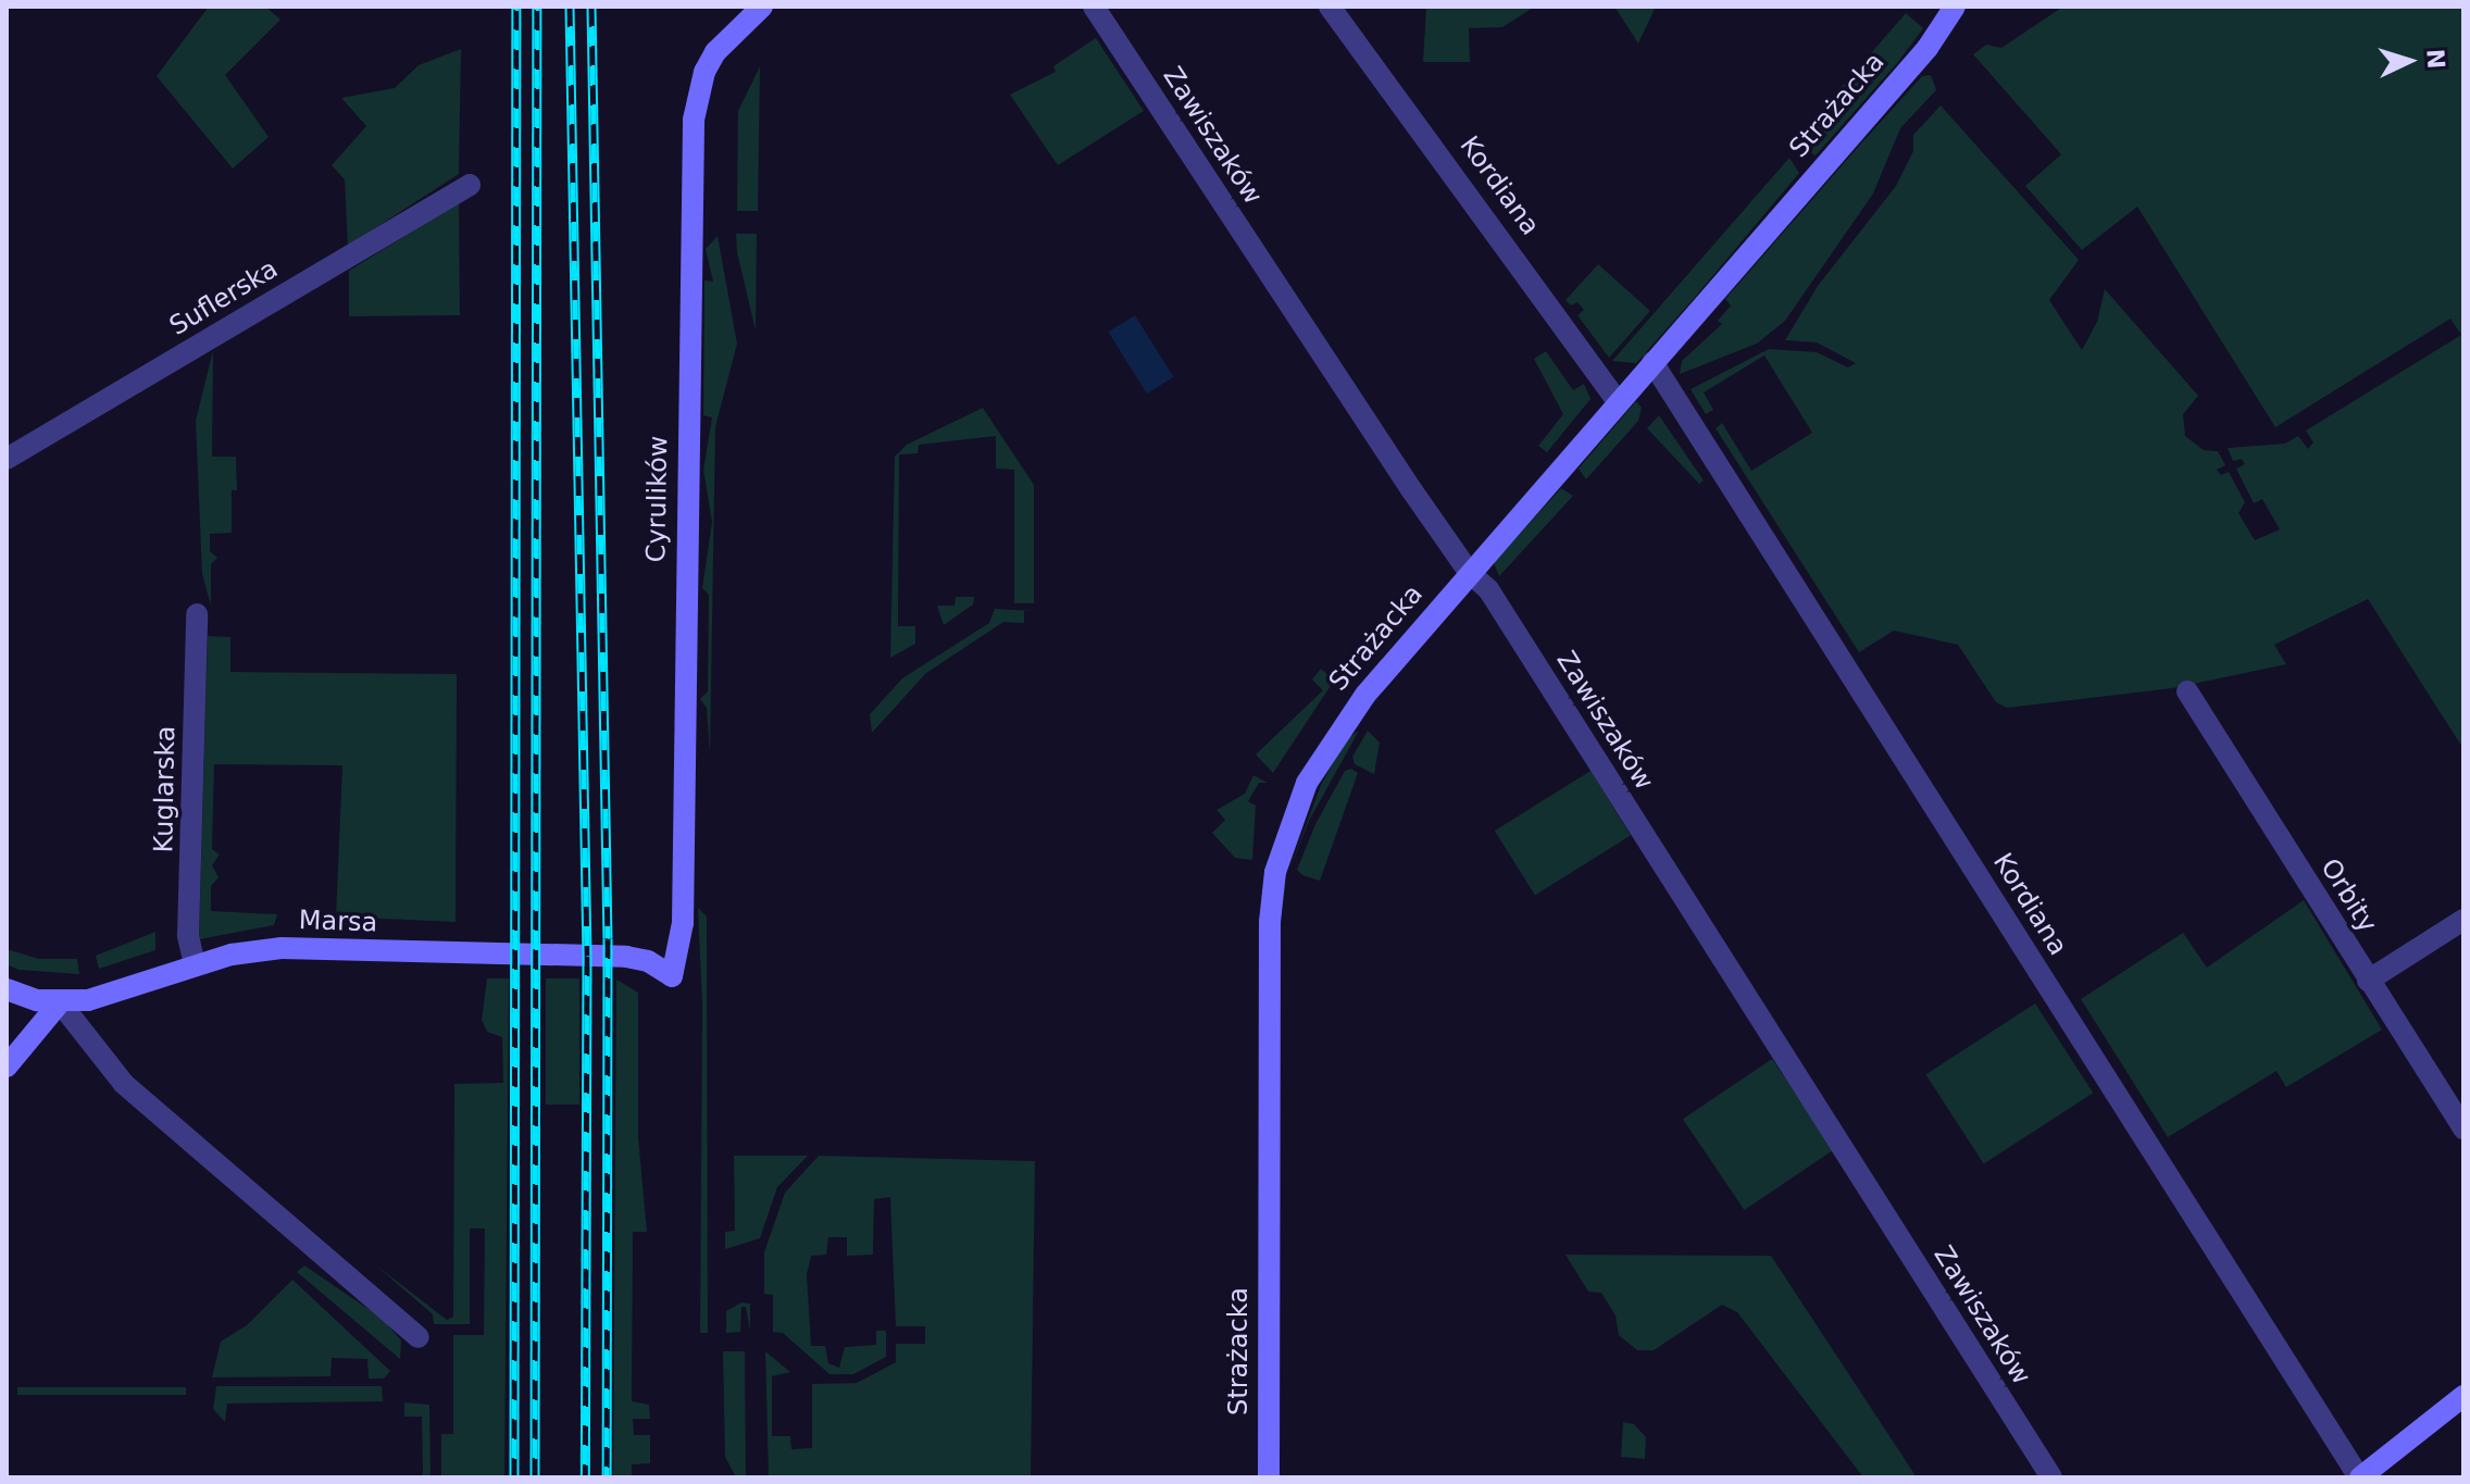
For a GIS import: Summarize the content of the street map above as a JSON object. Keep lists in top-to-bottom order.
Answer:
{
  "streets": {
    "street": [
      "Strażacka",
      "Zawiszaków",
      "Kordiana",
      "Suflerska",
      "Cyrulików",
      "Kuglarska",
      "Orbity",
      "Marsa"
    ]
  },
  "crossings": [
    ["Strażacka", "Zawiszaków"],
    ["Strażacka", "Kordiana"],
    ["Cyrulików", "Marsa"],
    ["Kuglarska", "Marsa"]
  ],
  "north": "right"
}
